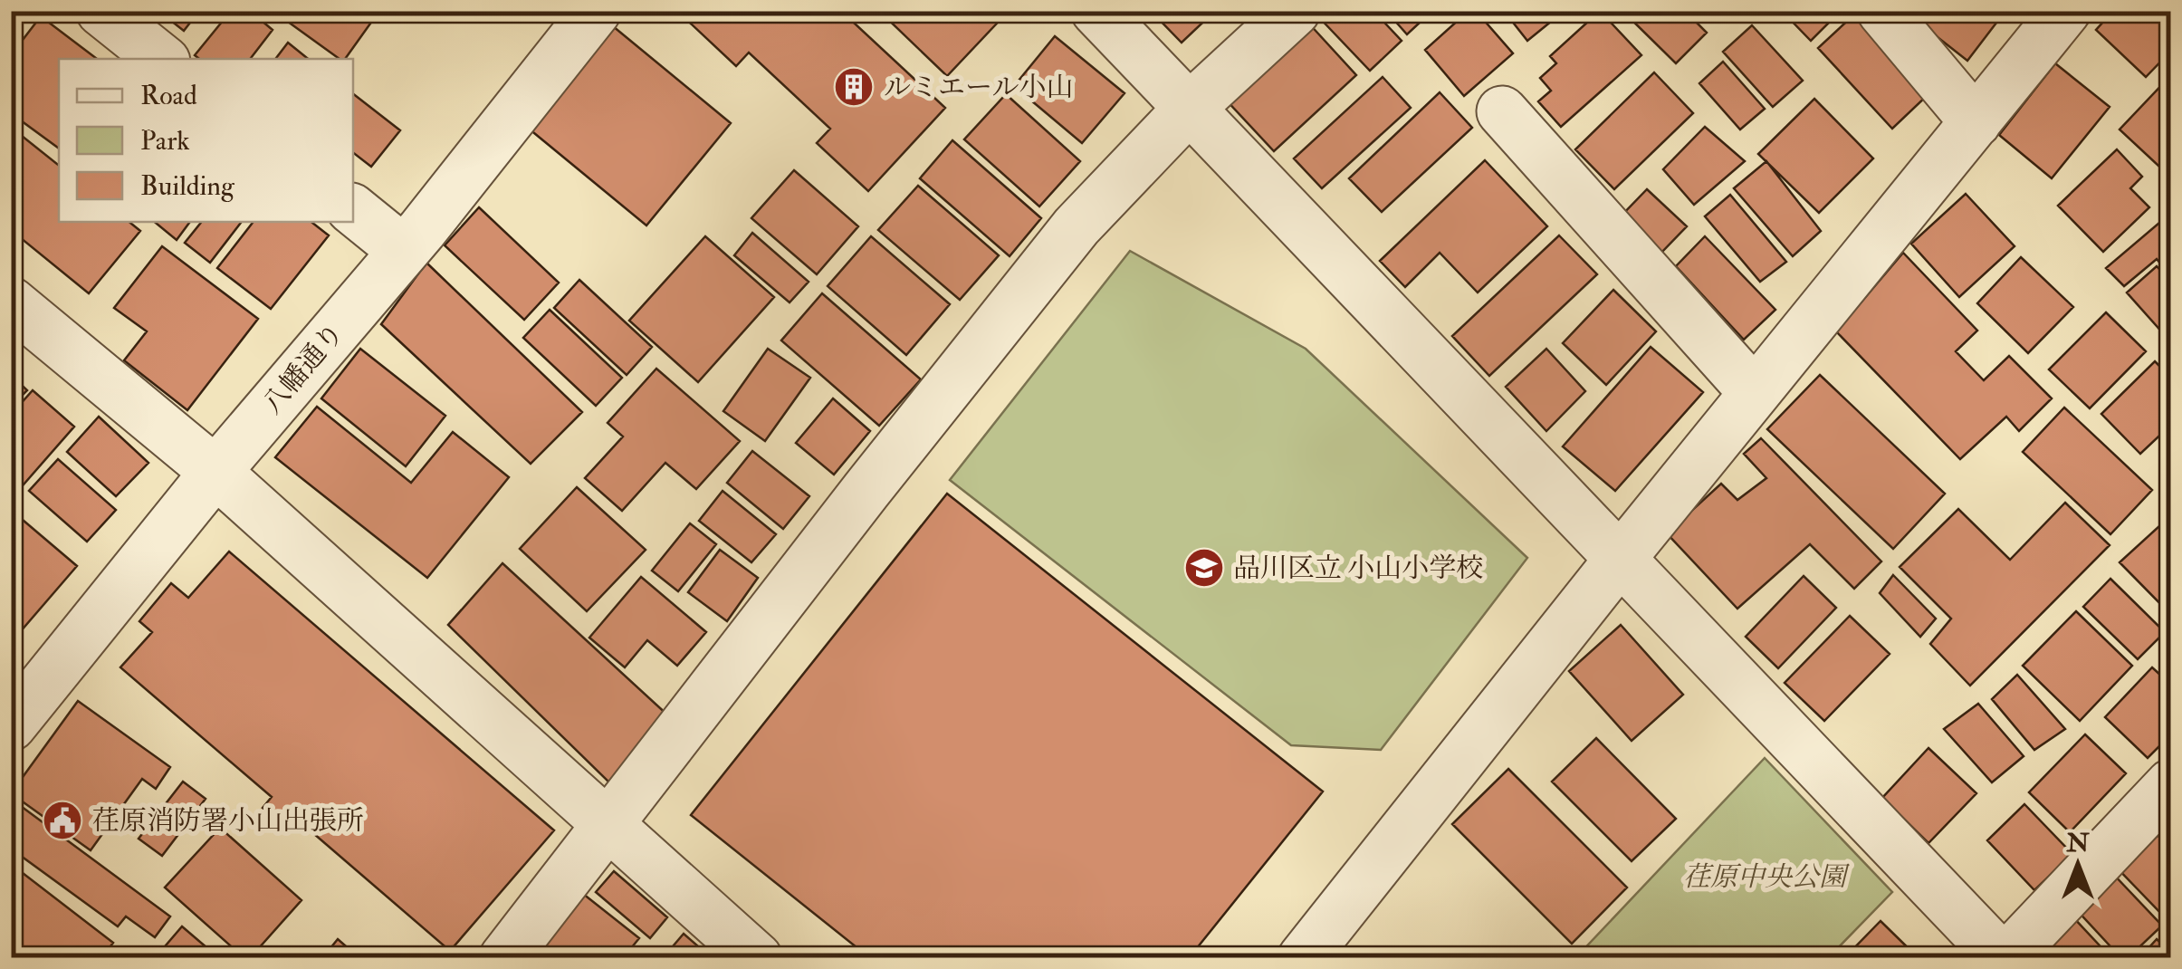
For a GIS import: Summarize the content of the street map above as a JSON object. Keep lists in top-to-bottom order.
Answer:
{
  "streets": {
    "street": ["八幡通り"]
  },
  "parks": ["荏原中央公園"],
  "places": {
    "building": ["ルミエール小山"],
    "school or university": ["品川区立 小山小学校"],
    "public building": ["荏原消防署小山出張所"]
  },
  "legend": ["Road", "Park", "Building"],
  "north": "top"
}
